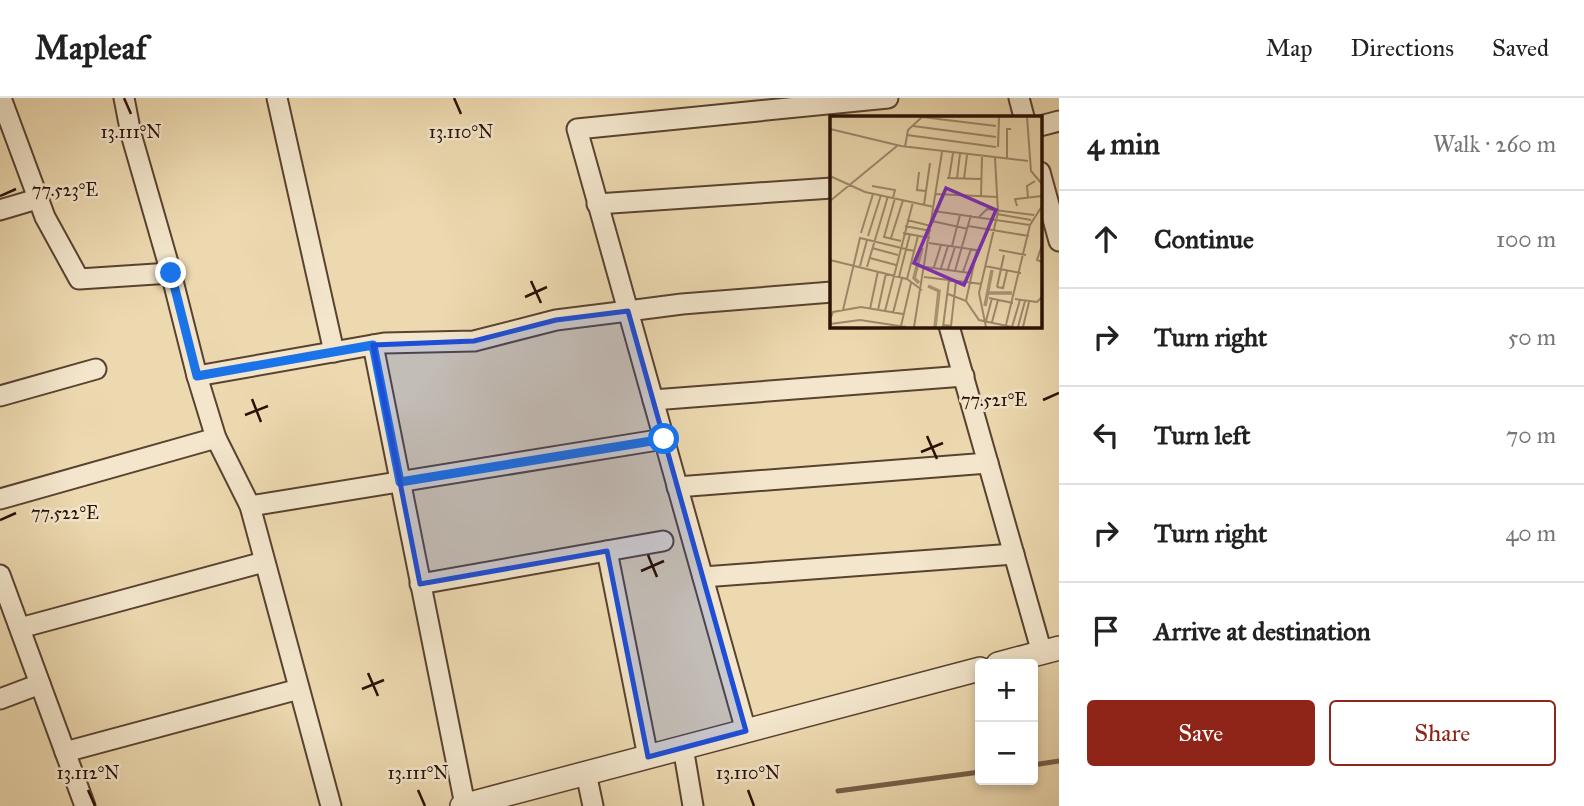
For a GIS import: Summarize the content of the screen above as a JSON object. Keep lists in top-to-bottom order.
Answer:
{
  "page": {
    "header": "Mapleaf",
    "nav": ["Map", "Directions", "Saved"],
    "heading": ["4 min", "Walk · 260 m"],
    "list": [
      ["Continue", "100 m"],
      ["Turn right", "50 m"],
      ["Turn left", "70 m"],
      ["Turn right", "40 m"],
      "Arrive at destination"
    ],
    "map_buttons": ["+", "−"],
    "buttons": ["Save", "Share"]
  },
  "coordinates": [
    "13.111°N",
    "13.110°N",
    "77.523°E",
    "77.521°E",
    "77.522°E",
    "13.112°N"
  ]
}
